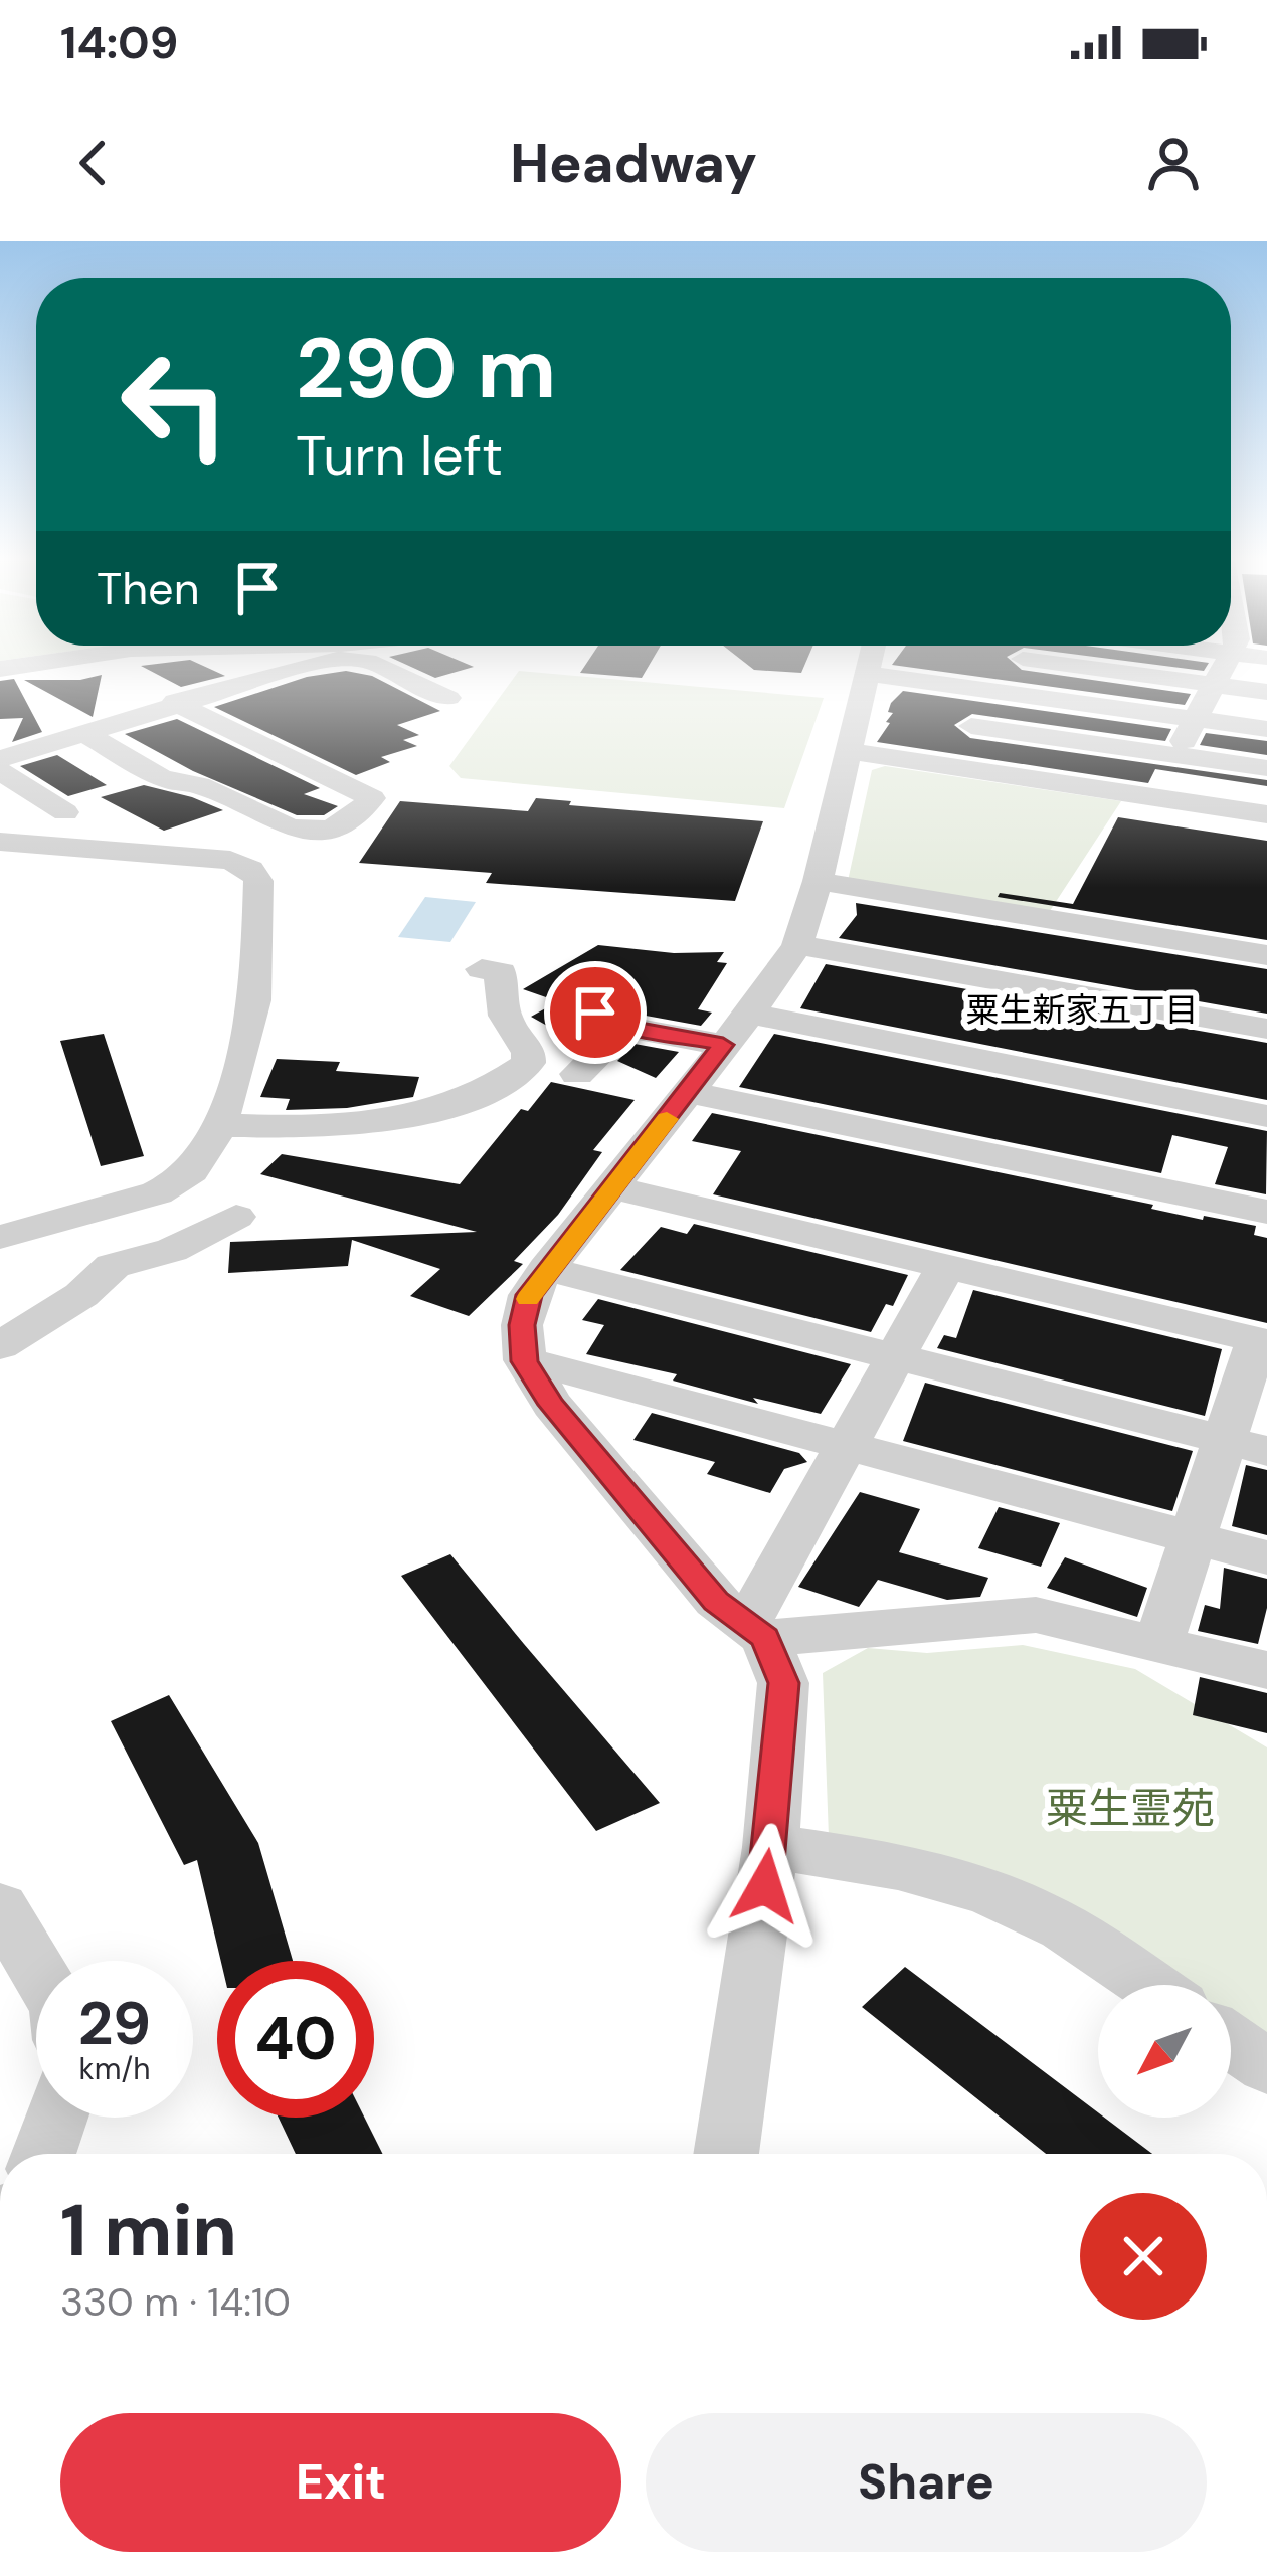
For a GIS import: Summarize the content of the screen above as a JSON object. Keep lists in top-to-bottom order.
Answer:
{
  "districts": ["粟生新家五丁目"],
  "parks": ["粟生霊苑"],
  "north": "bottom left",
  "page": {
    "status": "14:09",
    "header": "Headway",
    "turn": ["290 m", "Turn left"],
    "then": "Then",
    "speed": "29 km/h",
    "limit": "40",
    "heading": ["1 min", "330 m · 14:10"],
    "buttons": ["Exit", "Share"]
  }
}
